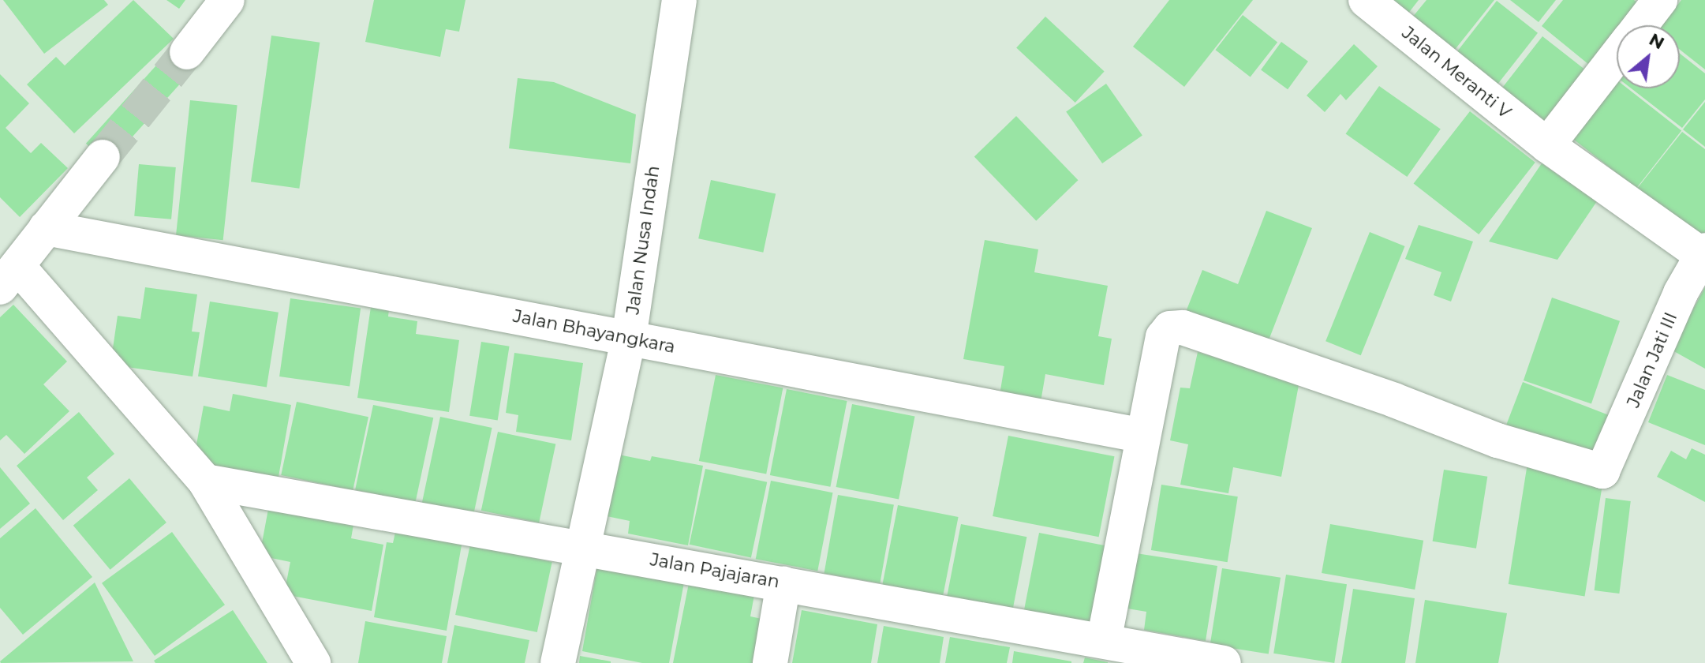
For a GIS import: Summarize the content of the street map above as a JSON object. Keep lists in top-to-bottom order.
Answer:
{
  "streets": {
    "street": [
      "Jalan Meranti V",
      "Jalan Nusa Indah",
      "Jalan Bhayangkara",
      "Jalan Jati III",
      "Jalan Pajajaran"
    ]
  },
  "crossings": [
    ["Jalan Meranti V", "Jalan Jati III"],
    ["Jalan Nusa Indah", "Jalan Bhayangkara"],
    ["Jalan Nusa Indah", "Jalan Pajajaran"],
    ["Jalan Bhayangkara", "Jalan Jati III"]
  ],
  "north": "top right"
}
